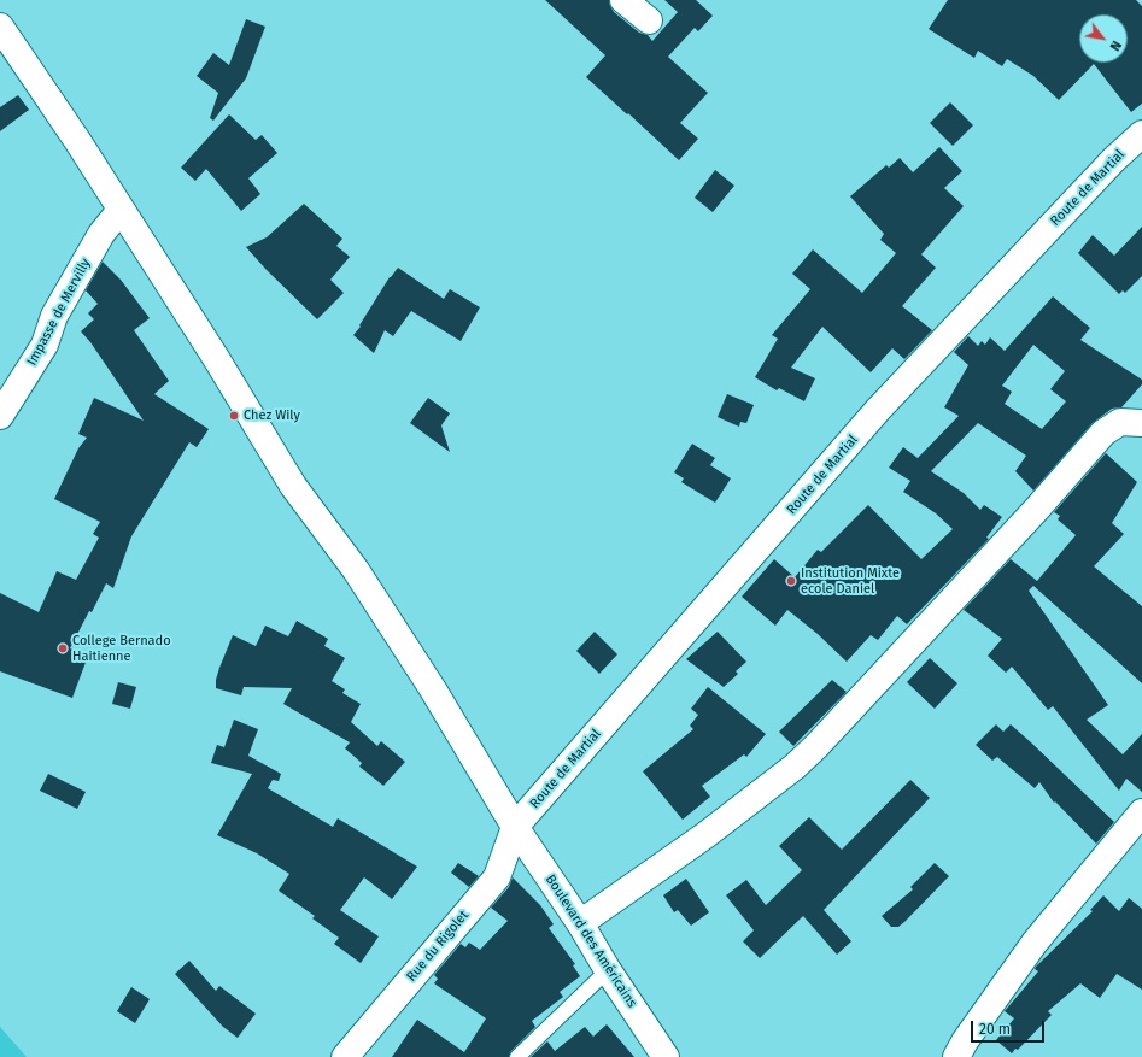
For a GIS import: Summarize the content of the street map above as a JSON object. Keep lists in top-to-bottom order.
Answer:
{
  "streets": {
    "street": [
      "Route de Martial",
      "Impasse de Mervilly",
      "Boulevard des Américains",
      "Rue du Rigolet"
    ]
  },
  "crossings": [
    ["Route de Martial", "Boulevard des Américains"],
    ["Route de Martial", "Rue du Rigolet"],
    ["Impasse de Mervilly", "Boulevard des Américains"],
    ["Boulevard des Américains", "Rue du Rigolet"]
  ],
  "places": ["Chez Wily", "Institution Mixte ecole Daniel", "College Bernado Haitienne"],
  "scale_bar": "20 m",
  "north": "bottom right"
}
